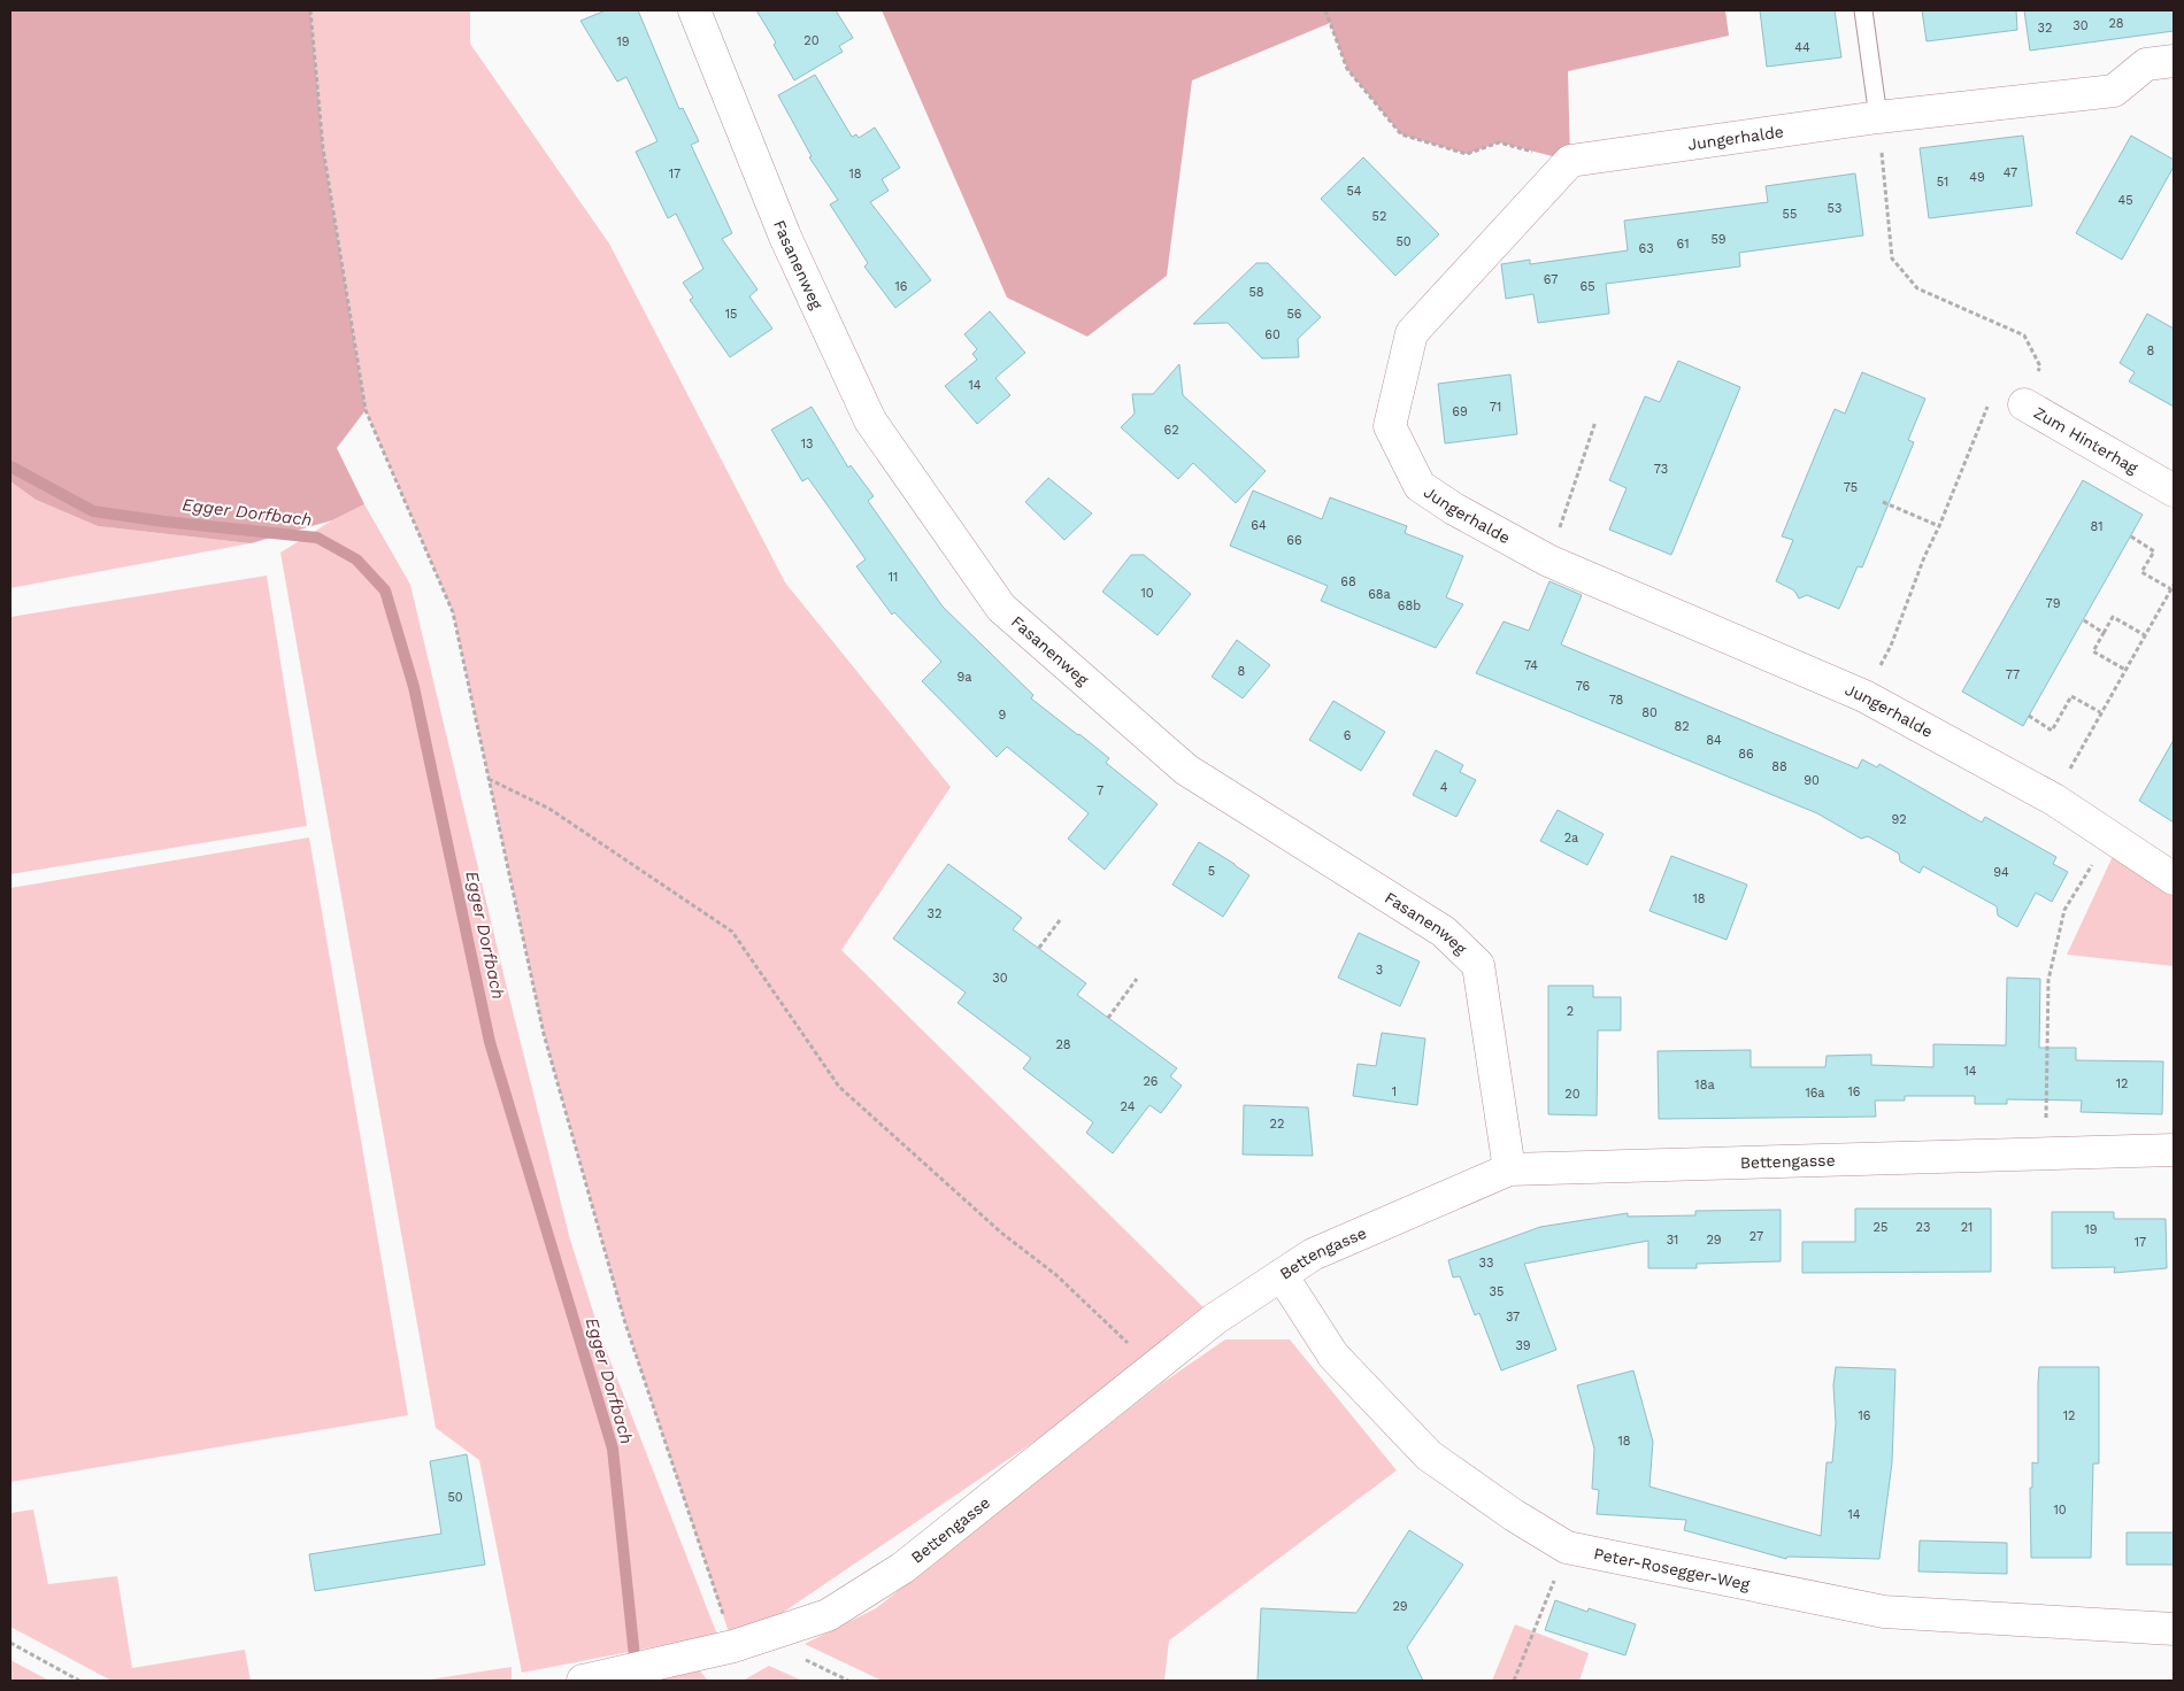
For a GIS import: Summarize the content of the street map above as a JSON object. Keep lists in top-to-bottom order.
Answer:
{
  "streets": {
    "street": [
      "Jungerhalde",
      "Fasanenweg",
      "Zum Hinterhag",
      "Bettengasse",
      "Peter-Rosegger-Weg"
    ]
  },
  "crossings": [
    ["Jungerhalde", "Zum Hinterhag"],
    ["Fasanenweg", "Bettengasse"],
    ["Bettengasse", "Peter-Rosegger-Weg"]
  ],
  "water": ["Egger Dorfbach"],
  "house_numbers": [
    "28",
    "30",
    "32",
    "20",
    "19",
    "44",
    "47",
    "17",
    "18",
    "49",
    "51",
    "54",
    "45",
    "53",
    "55",
    "52",
    "59",
    "50",
    "61",
    "63",
    "67",
    "16",
    "65",
    "58",
    "15",
    "56",
    "60",
    "8",
    "14",
    "71",
    "69",
    "62",
    "13",
    "73",
    "75",
    "64",
    "81",
    "66",
    "11",
    "68",
    "10",
    "68a",
    "79",
    "68b",
    "74",
    "8",
    "77",
    "9a",
    "76",
    "78",
    "80",
    "9",
    "82",
    "6",
    "84",
    "86",
    "88",
    "90",
    "4",
    "7",
    "92",
    "2a",
    "5",
    "94",
    "18",
    "32",
    "3",
    "30",
    "2",
    "28",
    "14",
    "26",
    "12",
    "18a",
    "1",
    "16",
    "16a",
    "20",
    "24",
    "22",
    "25",
    "23",
    "21",
    "19",
    "27",
    "31",
    "29",
    "17",
    "33",
    "35",
    "37",
    "39",
    "16",
    "12",
    "18",
    "50",
    "10",
    "14",
    "29"
  ]
}
